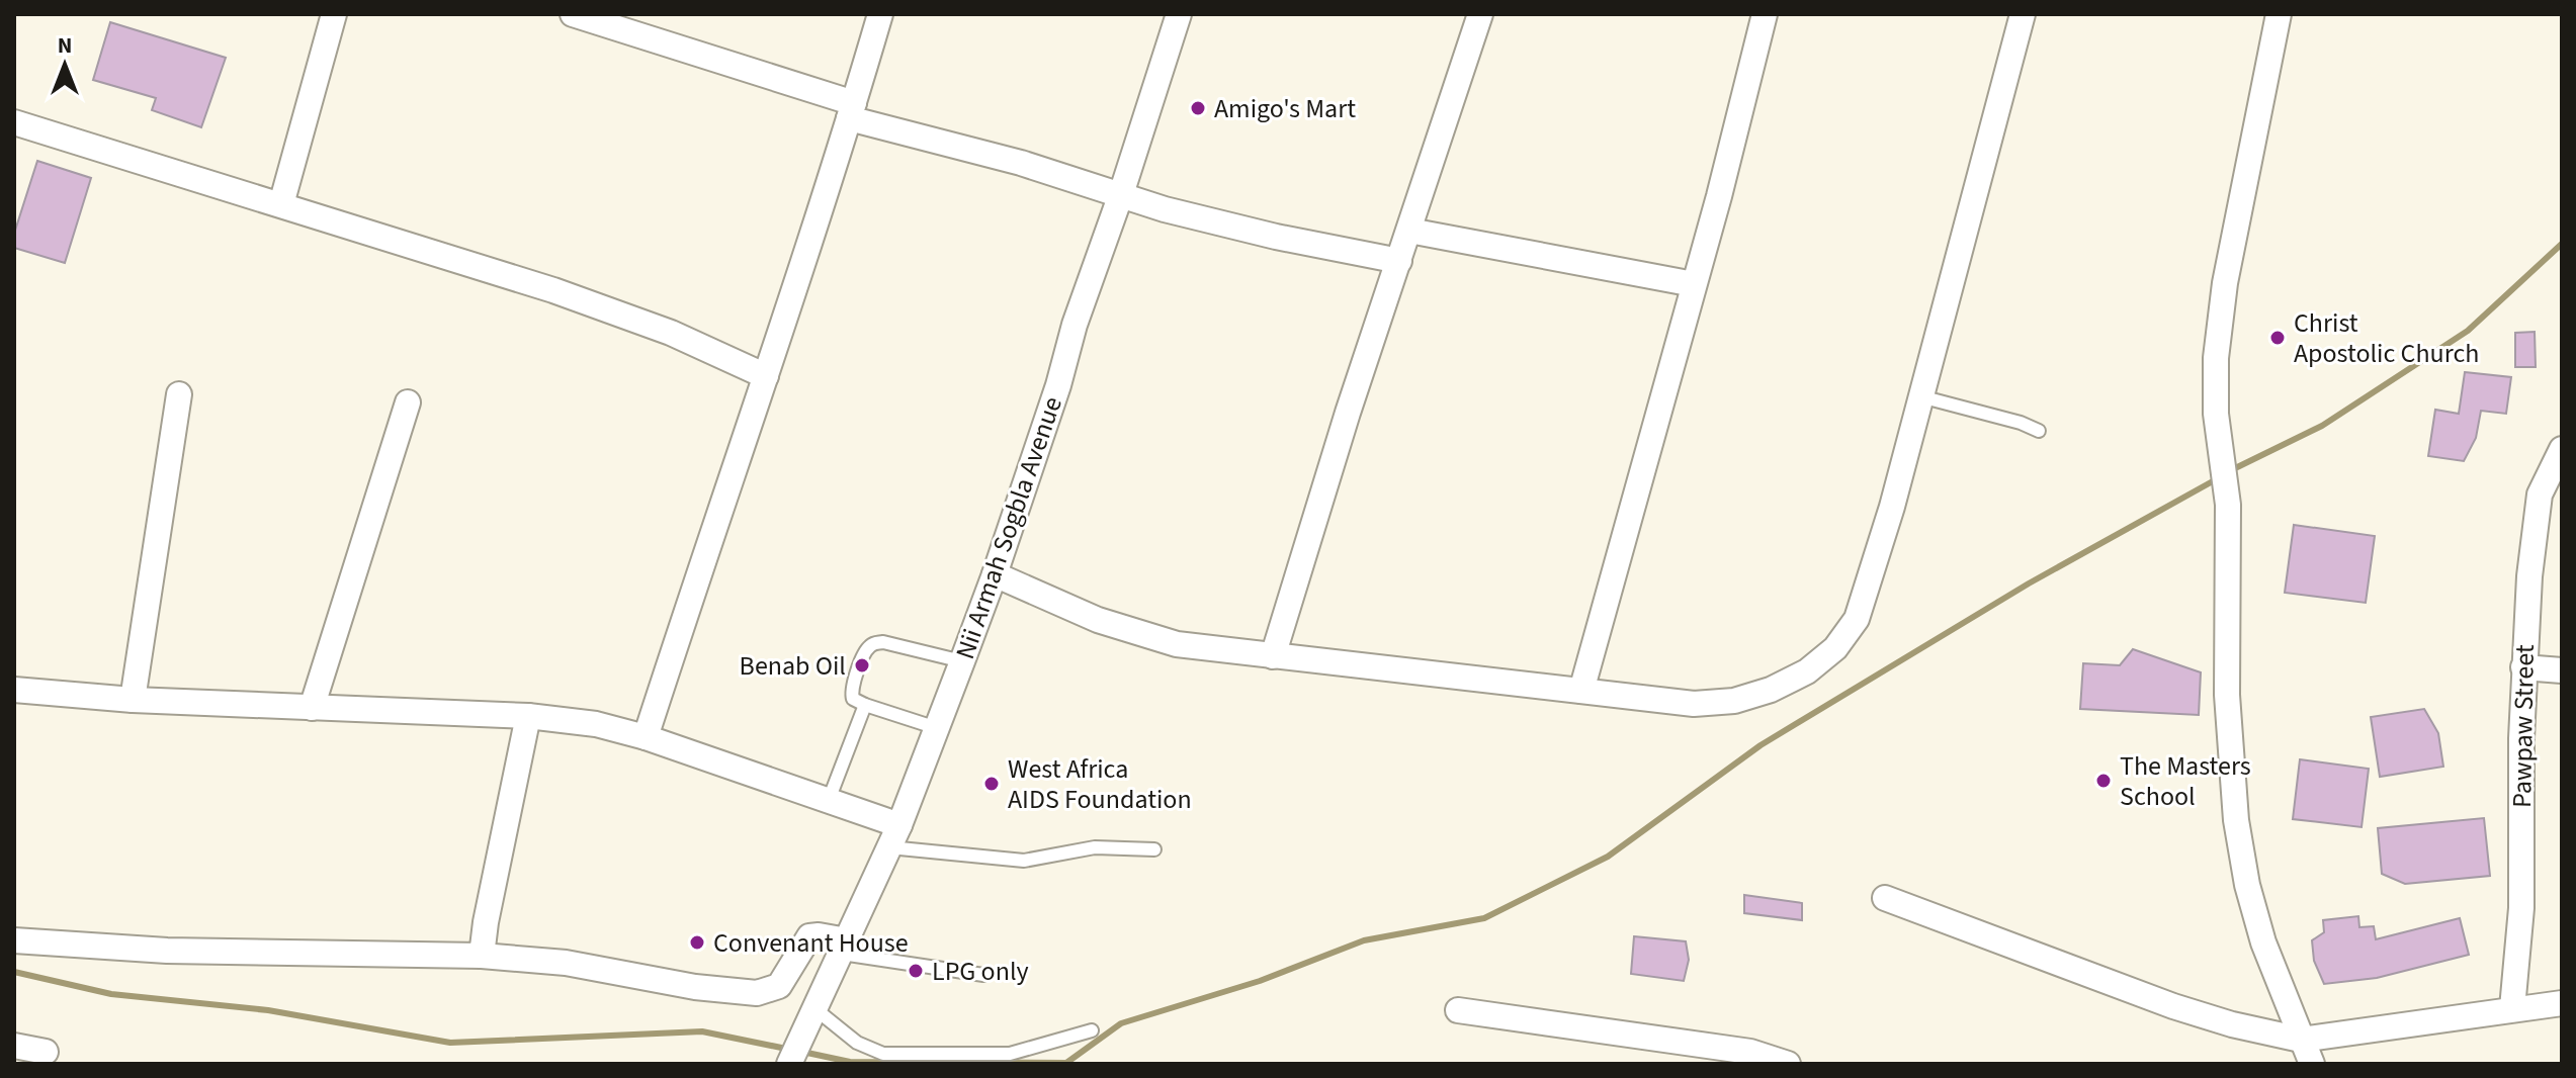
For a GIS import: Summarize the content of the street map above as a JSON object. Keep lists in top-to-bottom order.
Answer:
{
  "streets": {
    "street": ["Nii Armah Sogbla Avenue", "Pawpaw Street"]
  },
  "places": [
    "Amigo's Mart",
    "Christ Apostolic Church",
    "Benab Oil",
    "The Masters School",
    "West Africa AIDS Foundation",
    "Convenant House",
    "LPG only"
  ],
  "north": "top"
}
